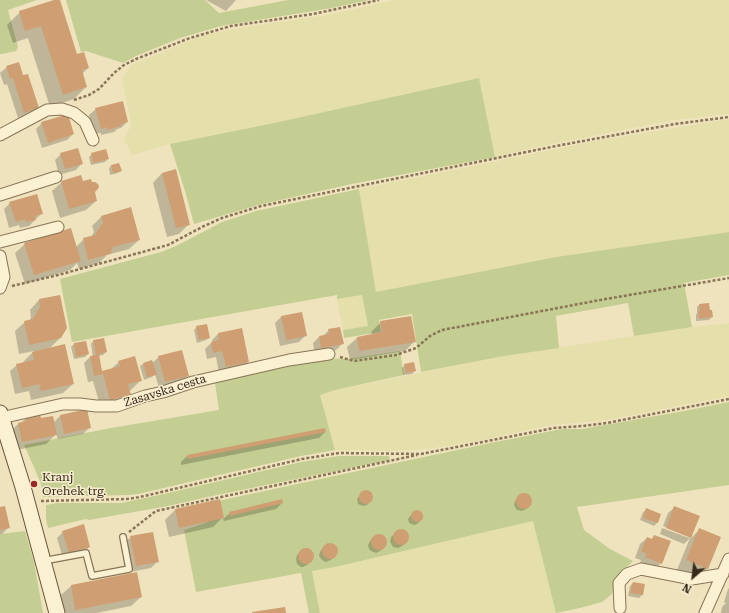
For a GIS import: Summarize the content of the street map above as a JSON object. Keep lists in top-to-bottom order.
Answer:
{
  "streets": {
    "street": ["Zasavska cesta"]
  },
  "places": ["Kranj Orehek trg."],
  "north": "bottom left"
}
